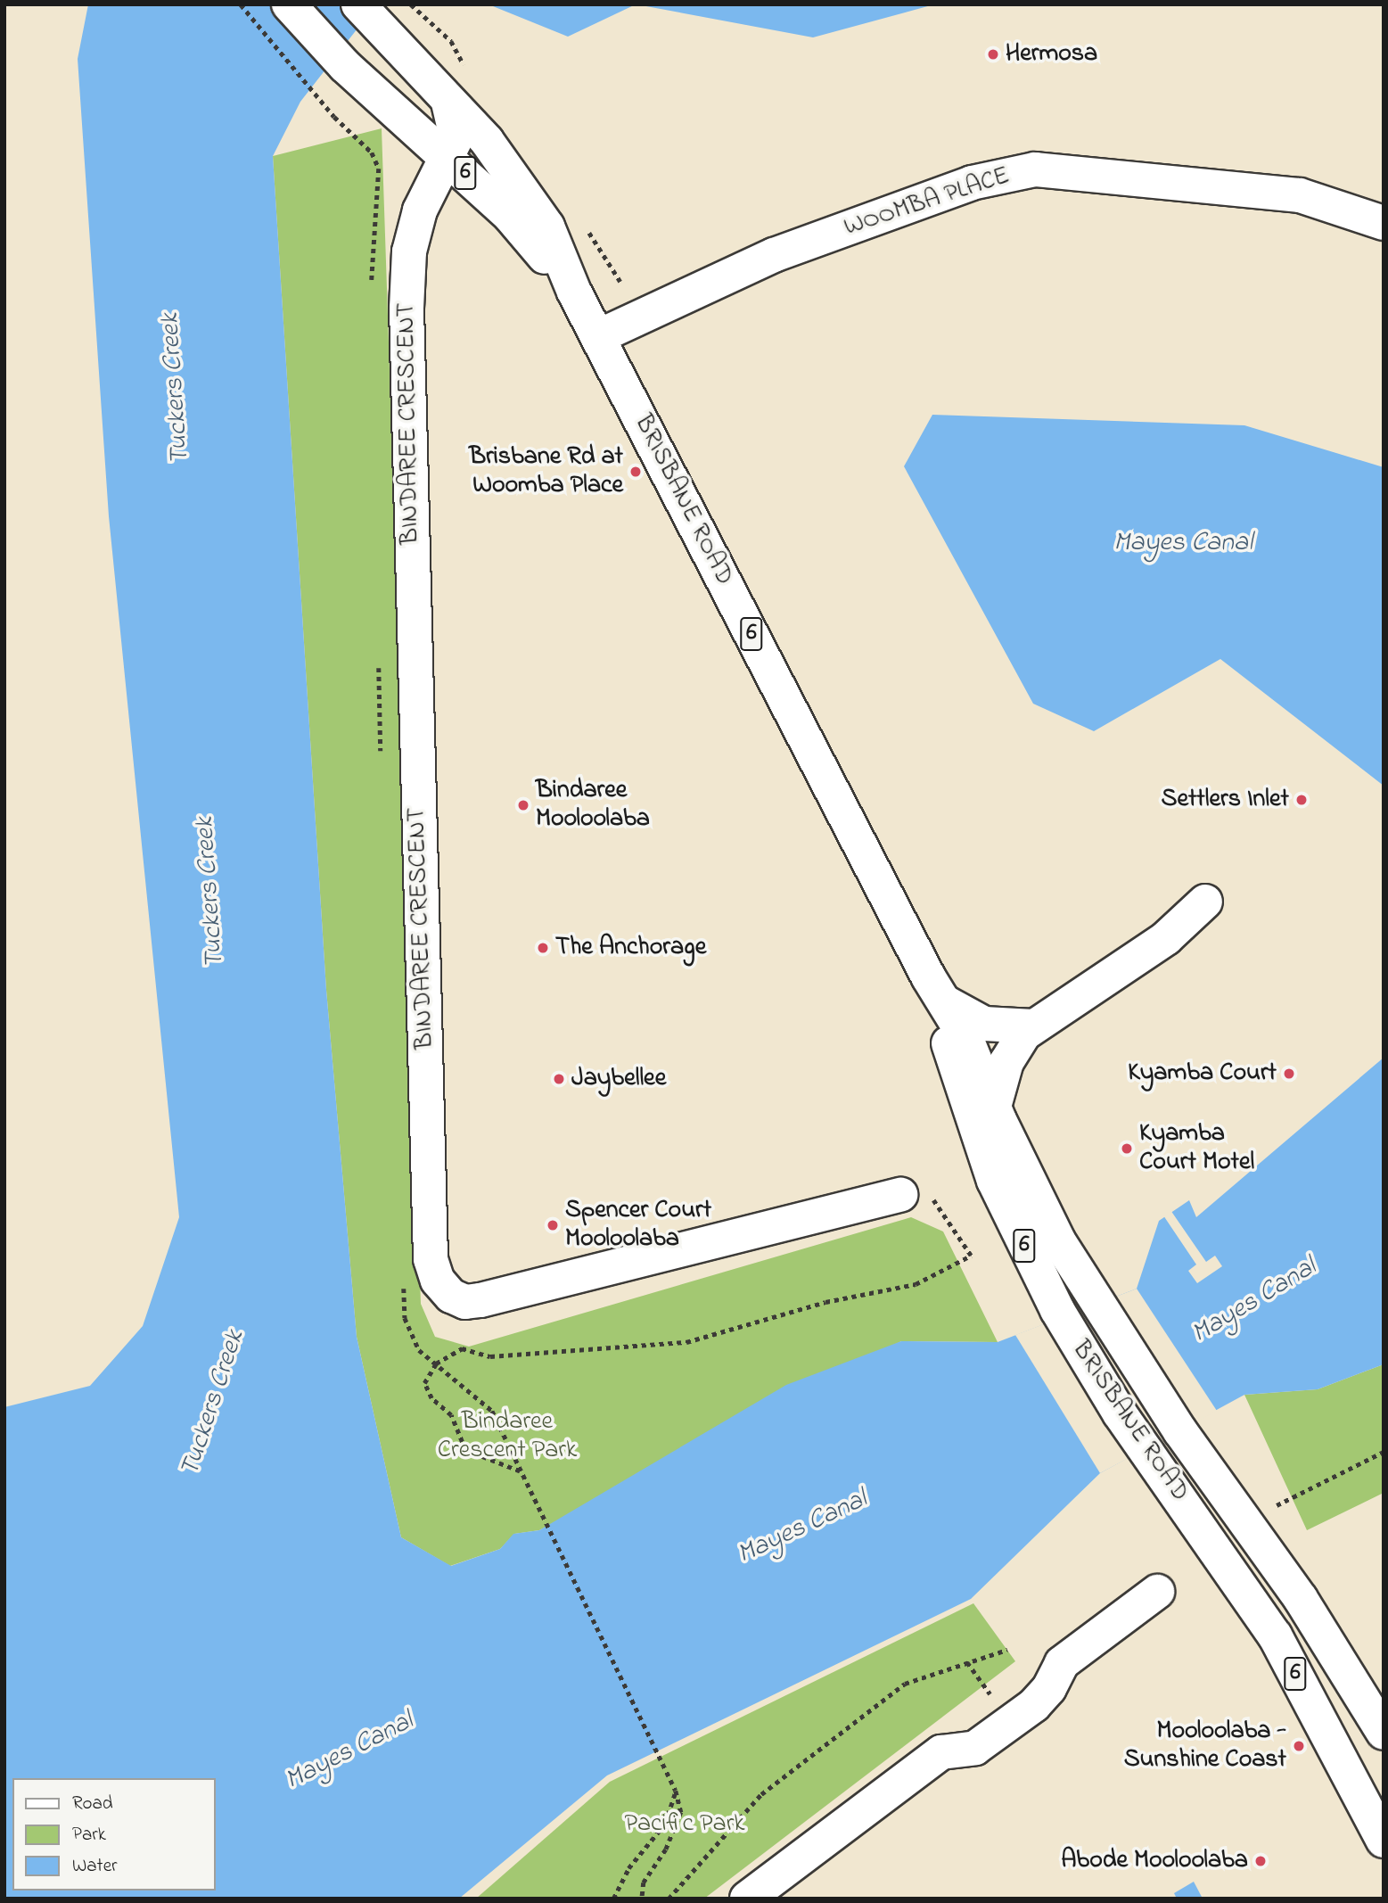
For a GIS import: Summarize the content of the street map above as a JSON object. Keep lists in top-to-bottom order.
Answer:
{
  "streets": {
    "main road": [
      "6",
      "WOOMBA PLACE",
      "BINDAREE CRESCENT",
      "BRISBANE ROAD"
    ]
  },
  "crossings": [
    ["WOOMBA PLACE", "BRISBANE ROAD"],
    ["BINDAREE CRESCENT", "BRISBANE ROAD"]
  ],
  "water": ["Tuckers Creek", "Mayes Canal"],
  "parks": ["Bindaree Crescent Park", "Pacific Park"],
  "places": [
    "Hermosa",
    "Brisbane Rd at Woomba Place",
    "Settlers Inlet",
    "Bindaree Mooloolaba",
    "The Anchorage",
    "Kyamba Court",
    "Jaybellee",
    "Kyamba Court Motel",
    "Spencer Court Mooloolaba",
    "Mooloolaba - Sunshine Coast",
    "Abode Mooloolaba"
  ],
  "legend": ["Road", "Park", "Water"]
}
